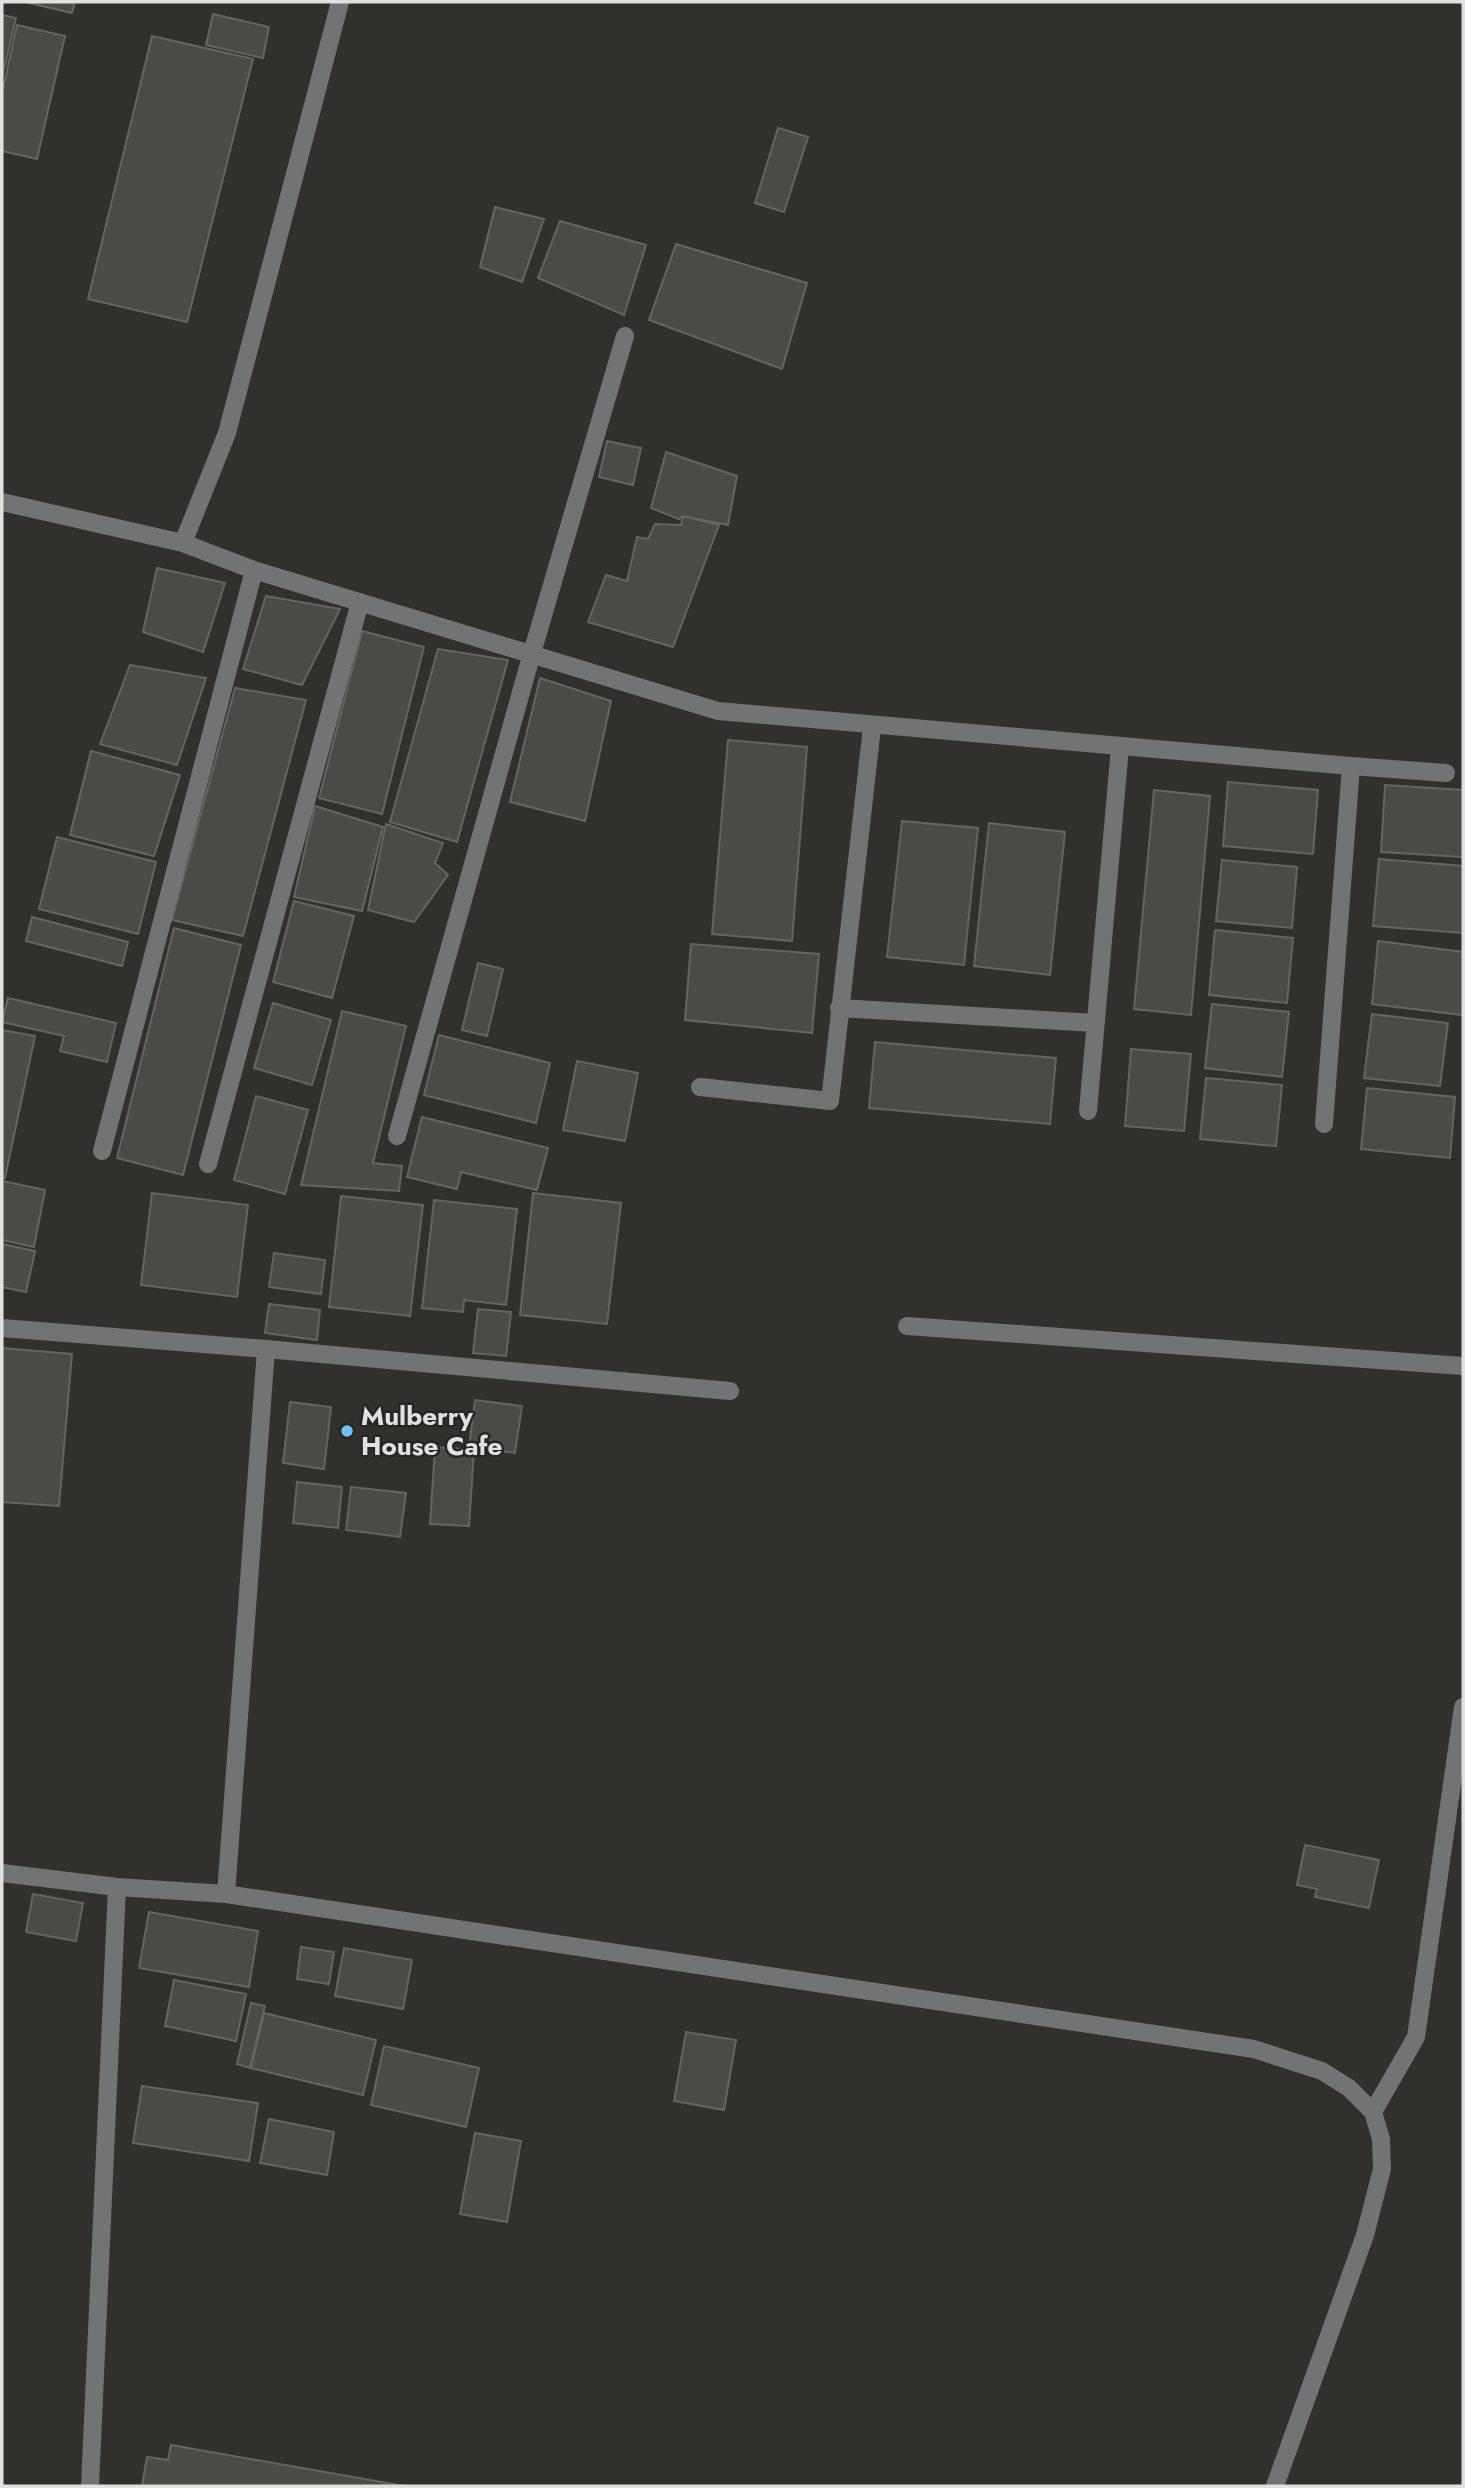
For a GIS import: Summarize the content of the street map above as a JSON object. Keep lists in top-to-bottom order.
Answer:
{
  "places": ["Mulberry House Cafe"]
}
